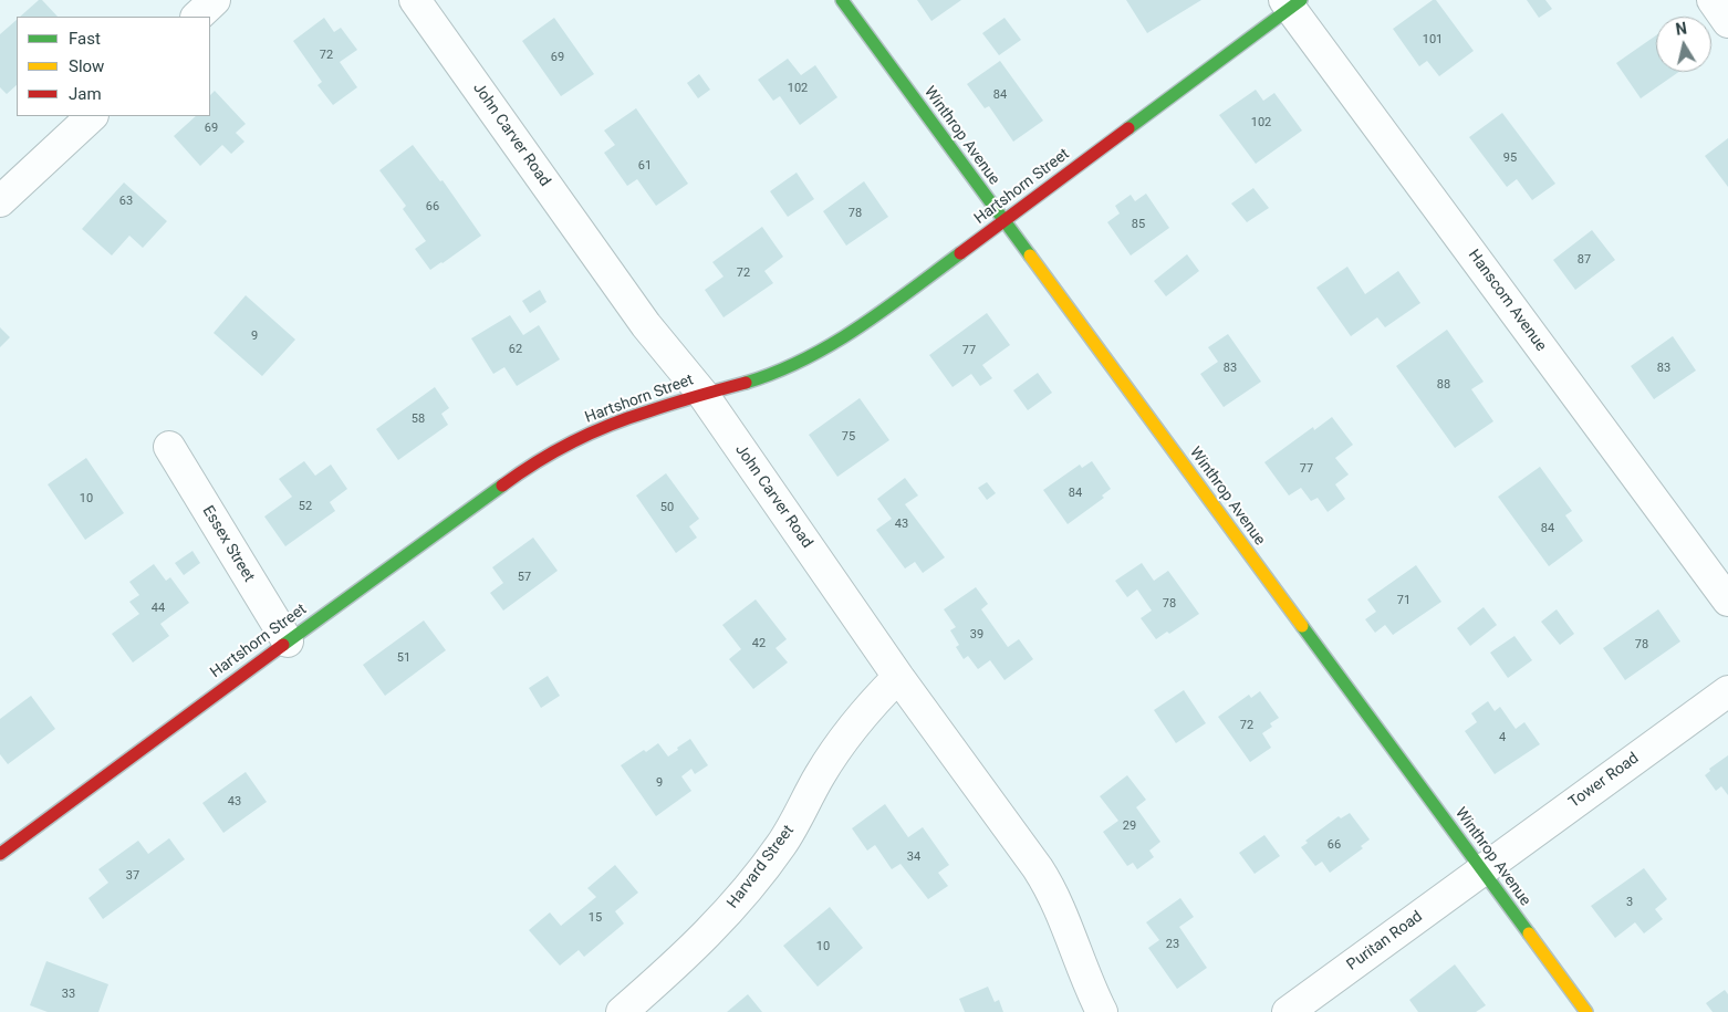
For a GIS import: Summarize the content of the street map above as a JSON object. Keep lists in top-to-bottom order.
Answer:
{
  "streets": {
    "street": [
      "John Carver Road",
      "Winthrop Avenue",
      "Hartshorn Street",
      "Hanscom Avenue",
      "Essex Street",
      "Tower Road",
      "Harvard Street",
      "Puritan Road"
    ]
  },
  "crossings": [
    ["John Carver Road", "Hartshorn Street"],
    ["John Carver Road", "Harvard Street"],
    ["Winthrop Avenue", "Hartshorn Street"],
    ["Winthrop Avenue", "Tower Road"],
    ["Winthrop Avenue", "Puritan Road"],
    ["Hartshorn Street", "Hanscom Avenue"],
    ["Hartshorn Street", "Essex Street"],
    ["Tower Road", "Puritan Road"]
  ],
  "house_numbers": [
    "101",
    "72",
    "69",
    "102",
    "84",
    "102",
    "69",
    "95",
    "61",
    "63",
    "66",
    "78",
    "85",
    "87",
    "72",
    "9",
    "62",
    "77",
    "83",
    "83",
    "88",
    "58",
    "75",
    "77",
    "84",
    "10",
    "52",
    "50",
    "43",
    "84",
    "57",
    "71",
    "78",
    "44",
    "39",
    "42",
    "78",
    "51",
    "72",
    "4",
    "9",
    "43",
    "29",
    "66",
    "34",
    "37",
    "3",
    "15",
    "23",
    "10",
    "33"
  ],
  "legend": ["Fast", "Slow", "Jam"],
  "north": "top"
}
